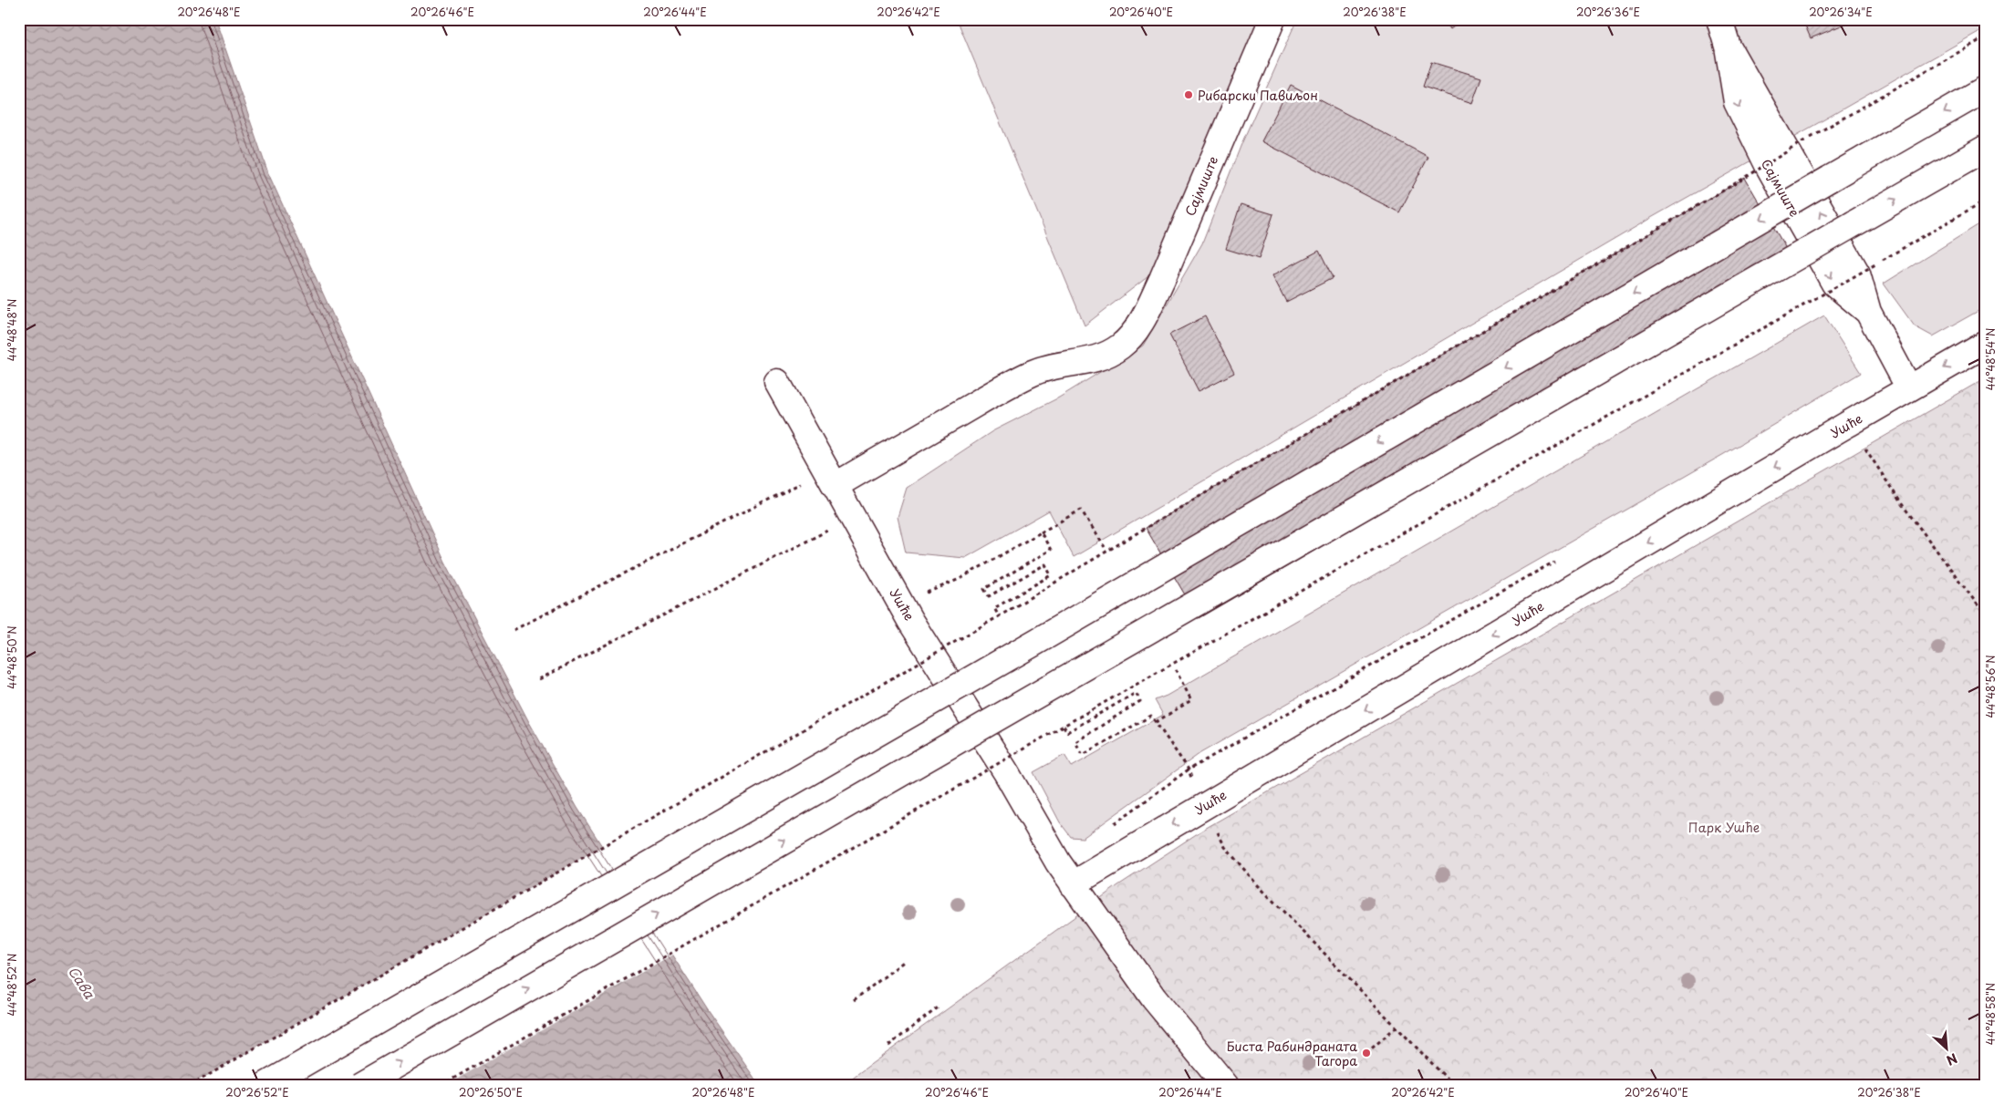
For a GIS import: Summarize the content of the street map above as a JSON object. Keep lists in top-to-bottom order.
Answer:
{
  "streets": {
    "main road": ["Сајмиште", "Ушће"]
  },
  "crossings": [
    ["Сајмиште", "Ушће"]
  ],
  "water": ["Сава"],
  "parks": ["Парк Ушће"],
  "places": ["Рибарски Павиљон", "Биста Рабиндраната Тагора"],
  "north": "bottom right",
  "coordinates": [
    "20°26'48\"E",
    "20°26'46\"E",
    "20°26'44\"E",
    "20°26'42\"E",
    "20°26'40\"E",
    "20°26'38\"E",
    "20°26'36\"E",
    "20°26'34\"E",
    "44°48'48\"N",
    "44°48'54\"N",
    "44°48'50\"N",
    "44°48'56\"N",
    "44°48'52\"N",
    "44°48'58\"N",
    "20°26'52\"E",
    "20°26'50\"E"
  ]
}
